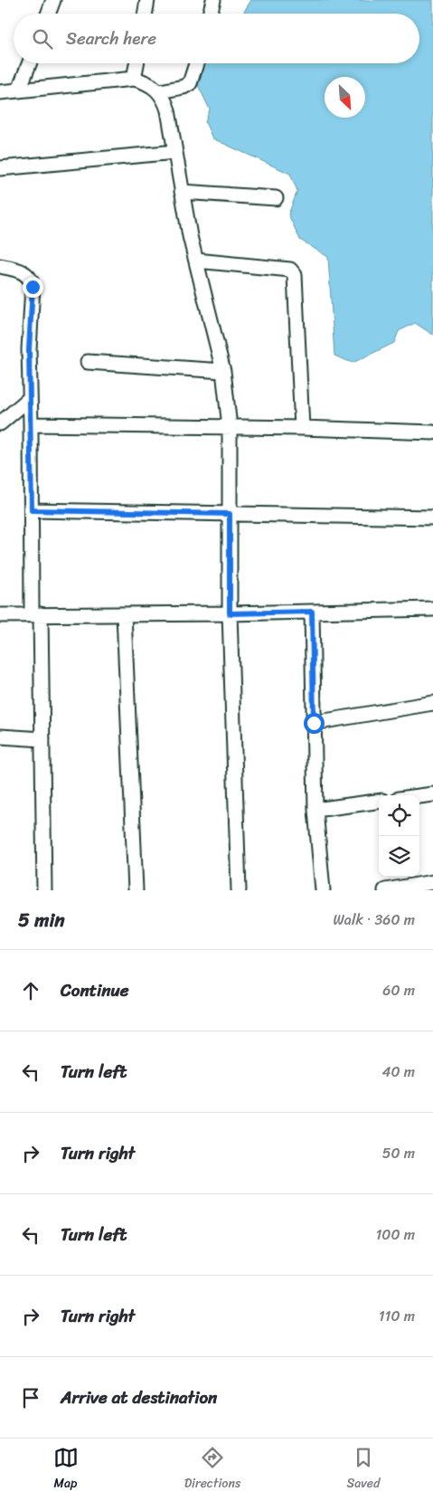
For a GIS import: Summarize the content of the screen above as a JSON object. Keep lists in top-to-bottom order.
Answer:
{
  "north": "bottom right",
  "page": {
    "search": "Search here",
    "heading": ["5 min", "Walk · 360 m"],
    "list": [
      ["Continue", "60 m"],
      ["Turn left", "40 m"],
      ["Turn right", "50 m"],
      ["Turn left", "100 m"],
      ["Turn right", "110 m"],
      "Arrive at destination"
    ],
    "nav": ["Map", "Directions", "Saved"]
  }
}
